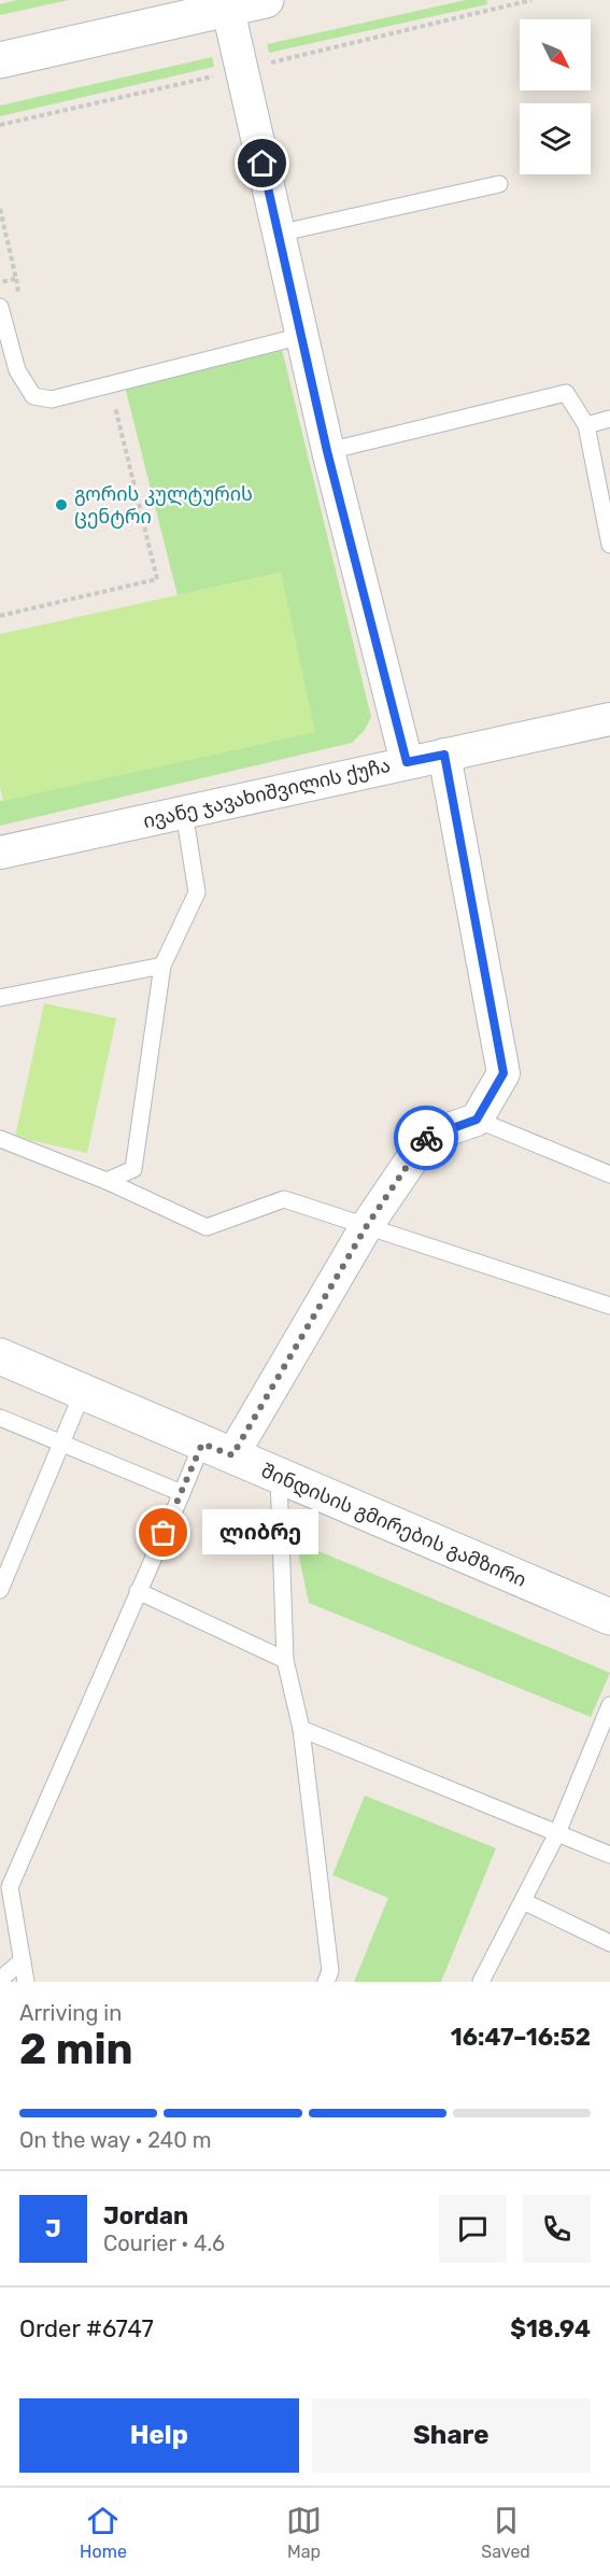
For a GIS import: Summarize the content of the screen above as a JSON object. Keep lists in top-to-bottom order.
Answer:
{
  "streets": {
    "main road": ["შინდისის გმირების გამზირი"],
    "street": ["ივანე ჯავახიშვილის ქუჩა"]
  },
  "places": ["გორის კულტურის ცენტრი", "ლიბრე"],
  "north": "bottom right",
  "page": {
    "bubble": "ლიბრე",
    "heading": ["2 min", "Arriving in", "16:47–16:52"],
    "panel": [
      "Jordan",
      "Courier · 4.6",
      "Order #6747",
      "$18.94"
    ],
    "bar": "On the way · 240 m",
    "round": "J",
    "buttons": ["Help", "Share"],
    "tabs": ["Home", "Map", "Saved"]
  }
}
